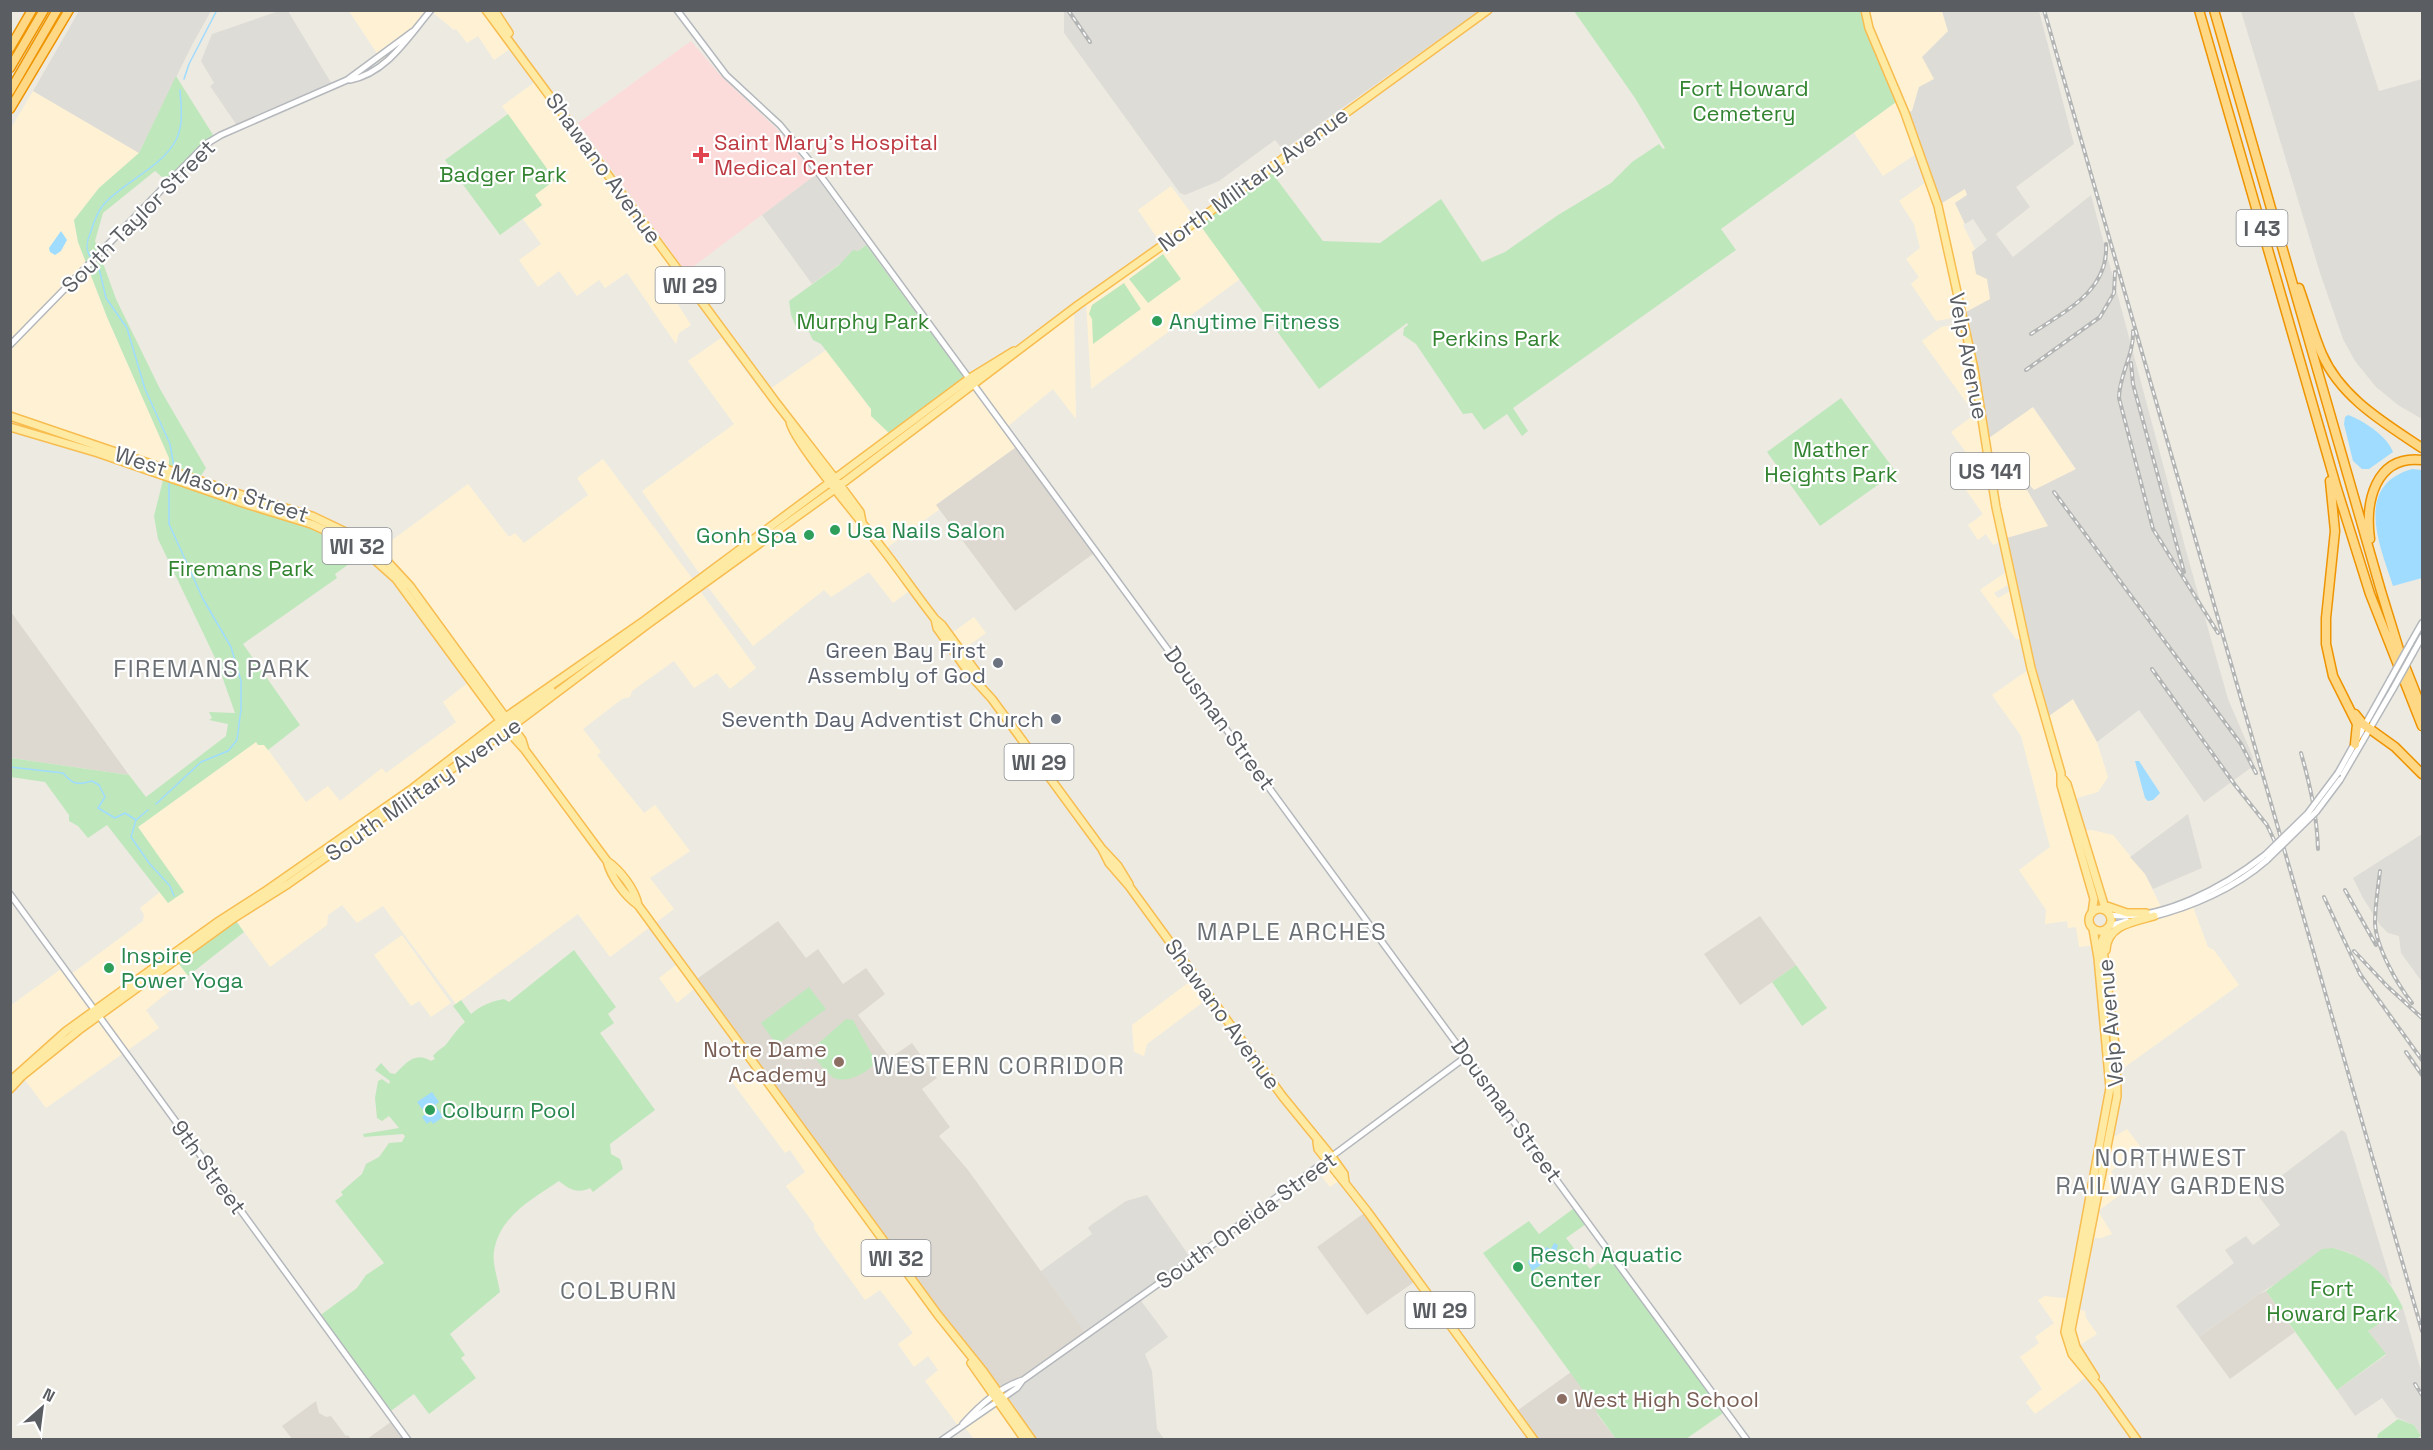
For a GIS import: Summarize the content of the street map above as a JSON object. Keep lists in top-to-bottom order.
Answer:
{
  "streets": {
    "highway": ["I 43"],
    "main road": [
      "Shawano Avenue",
      "North Military Avenue",
      "WI 29",
      "Velp Avenue",
      "US 141",
      "West Mason Street",
      "WI 32",
      "South Military Avenue"
    ],
    "street": [
      "South Taylor Street",
      "Dousman Street",
      "9th Street",
      "South Oneida Street"
    ]
  },
  "crossings": [
    ["Shawano Avenue", "North Military Avenue"],
    ["Shawano Avenue", "South Military Avenue"],
    ["Shawano Avenue", "South Oneida Street"],
    ["North Military Avenue", "Dousman Street"],
    ["North Military Avenue", "South Military Avenue"],
    ["West Mason Street", "South Military Avenue"],
    ["West Mason Street", "South Oneida Street"],
    ["Dousman Street", "South Oneida Street"],
    ["South Military Avenue", "9th Street"]
  ],
  "districts": [
    "FIREMANS PARK",
    "MAPLE ARCHES",
    "WESTERN CORRIDOR",
    "NORTHWEST RAILWAY GARDENS",
    "COLBURN"
  ],
  "parks": [
    "Fort Howard Cemetery",
    "Badger Park",
    "Murphy Park",
    "Perkins Park",
    "Mather Heights Park",
    "Firemans Park",
    "Fort Howard Park"
  ],
  "places": {
    "health": ["Saint Mary's Hospital Medical Center"],
    "other": [
      "Anytime Fitness",
      "Usa Nails Salon",
      "Gonh Spa",
      "Green Bay First Assembly of God",
      "Seventh Day Adventist Church",
      "Inspire Power Yoga",
      "Notre Dame Academy",
      "Colburn Pool",
      "Resch Aquatic Center",
      "West High School"
    ]
  },
  "north": "top right"
}
